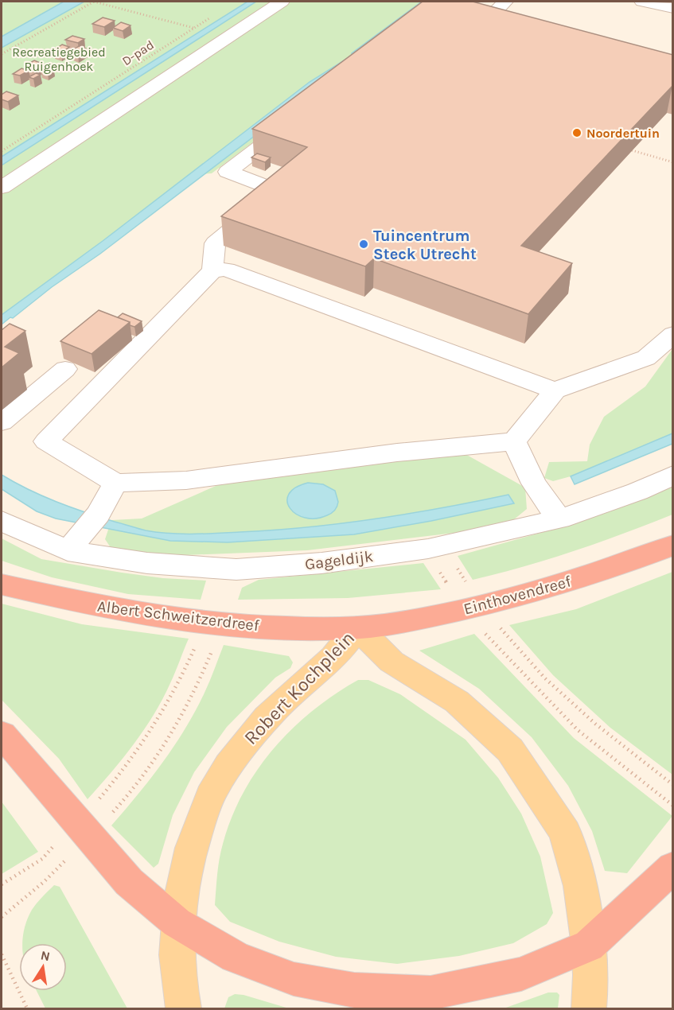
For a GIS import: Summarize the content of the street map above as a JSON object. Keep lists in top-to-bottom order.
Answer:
{
  "streets": {
    "highway": ["Einthovendreef", "Albert Schweitzerdreef"],
    "main road": ["Robert Kochplein"],
    "street": ["Gageldijk"],
    "path": ["D-pad"]
  },
  "crossings": [
    ["Einthovendreef", "Albert Schweitzerdreef"],
    ["Einthovendreef", "Robert Kochplein"],
    ["Albert Schweitzerdreef", "Robert Kochplein"]
  ],
  "parks": ["Recreatiegebied Ruigenhoek"],
  "places": ["Noordertuin", "Tuincentrum Steck Utrecht"],
  "north": "top"
}
